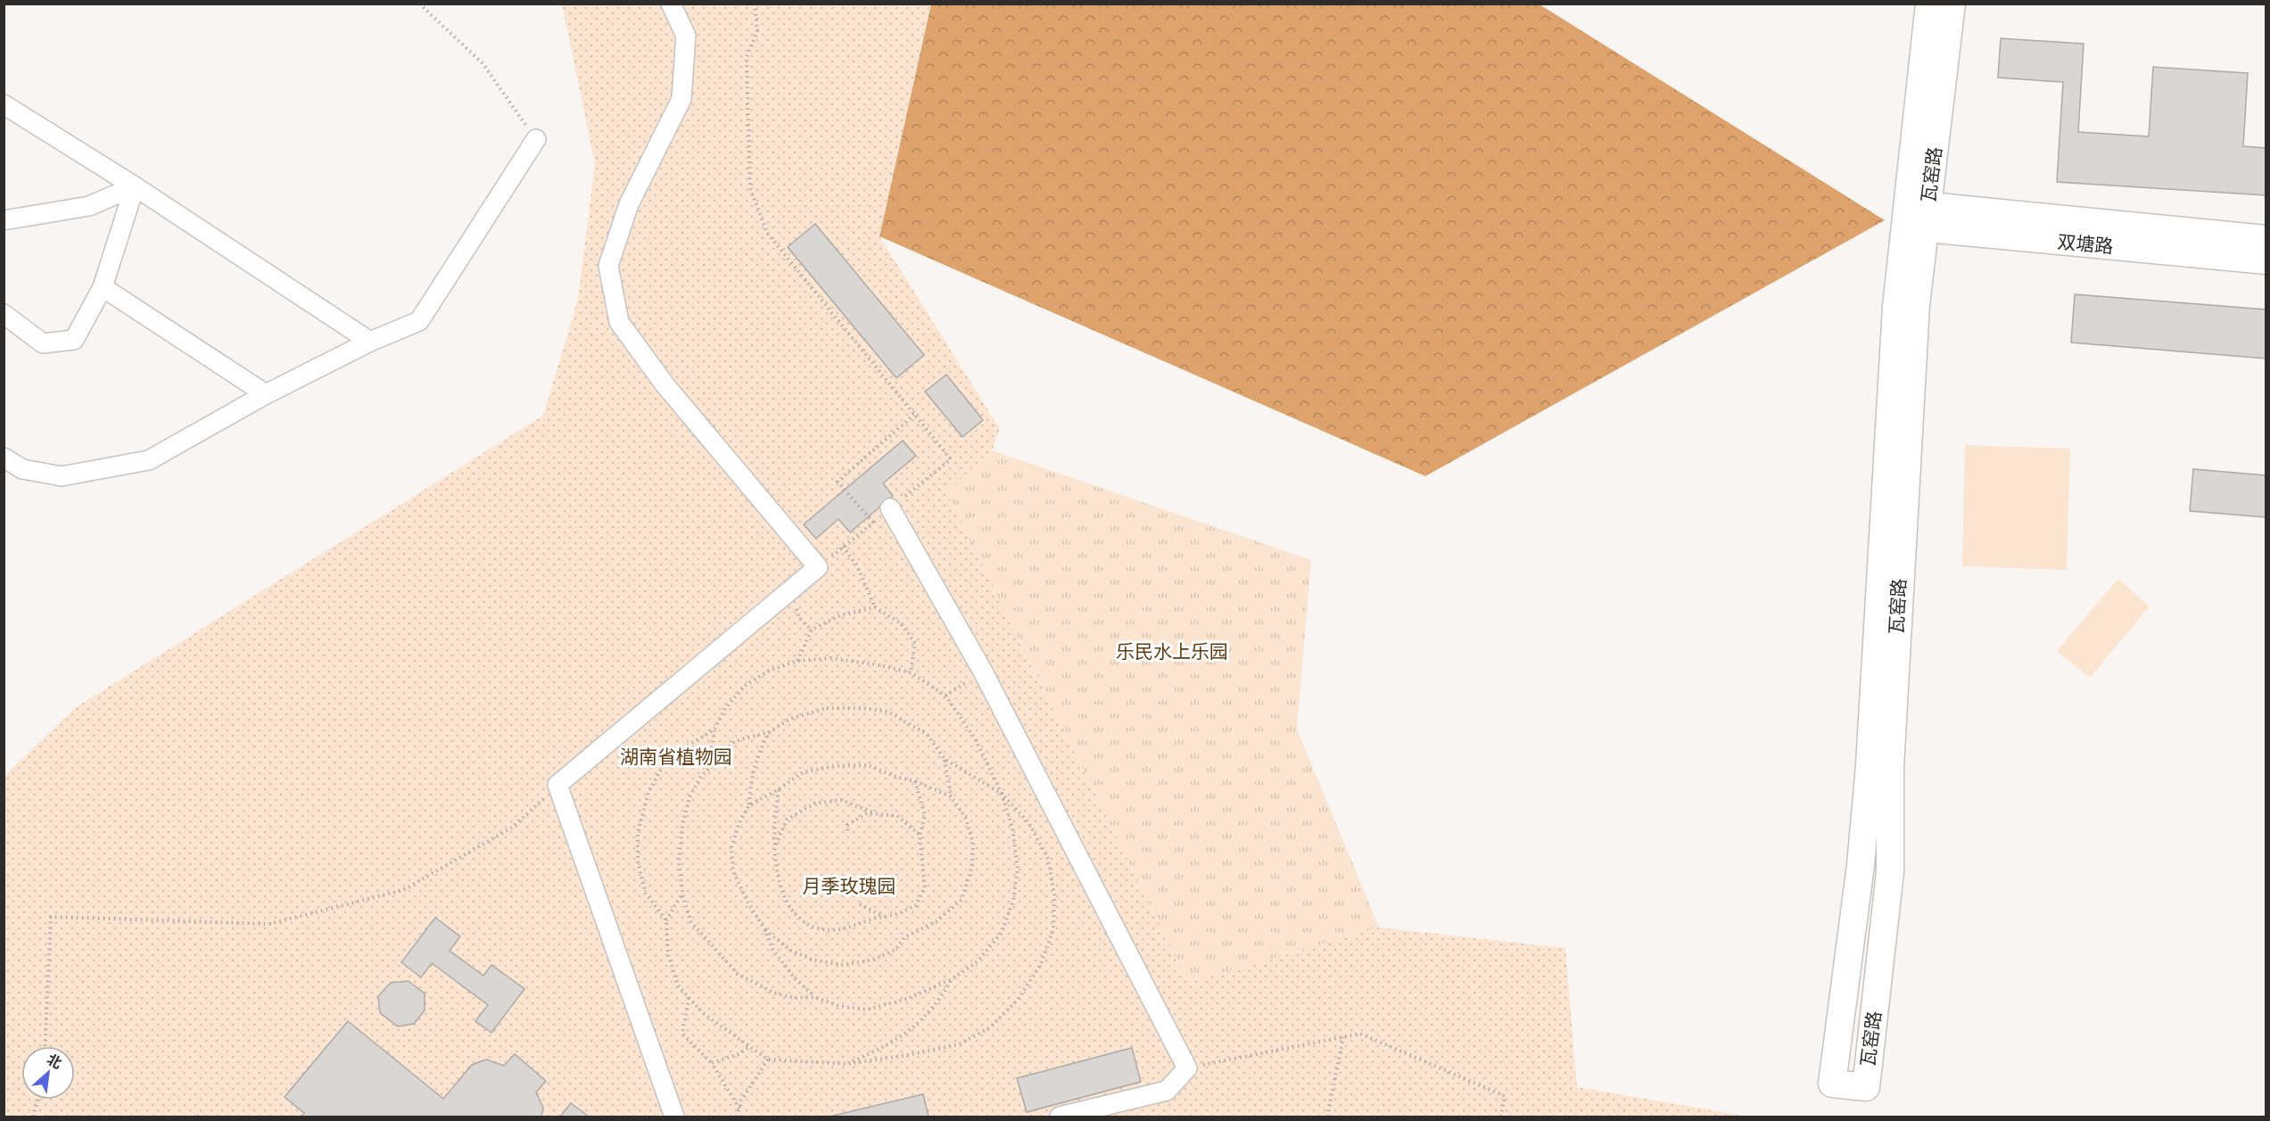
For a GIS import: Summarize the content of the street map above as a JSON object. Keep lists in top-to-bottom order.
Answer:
{
  "streets": {
    "main road": ["瓦窑路", "双塘路"]
  },
  "crossings": [
    ["瓦窑路", "双塘路"]
  ],
  "parks": ["乐民水上乐园", "湖南省植物园", "月季玫瑰园"],
  "north": "top right"
}
